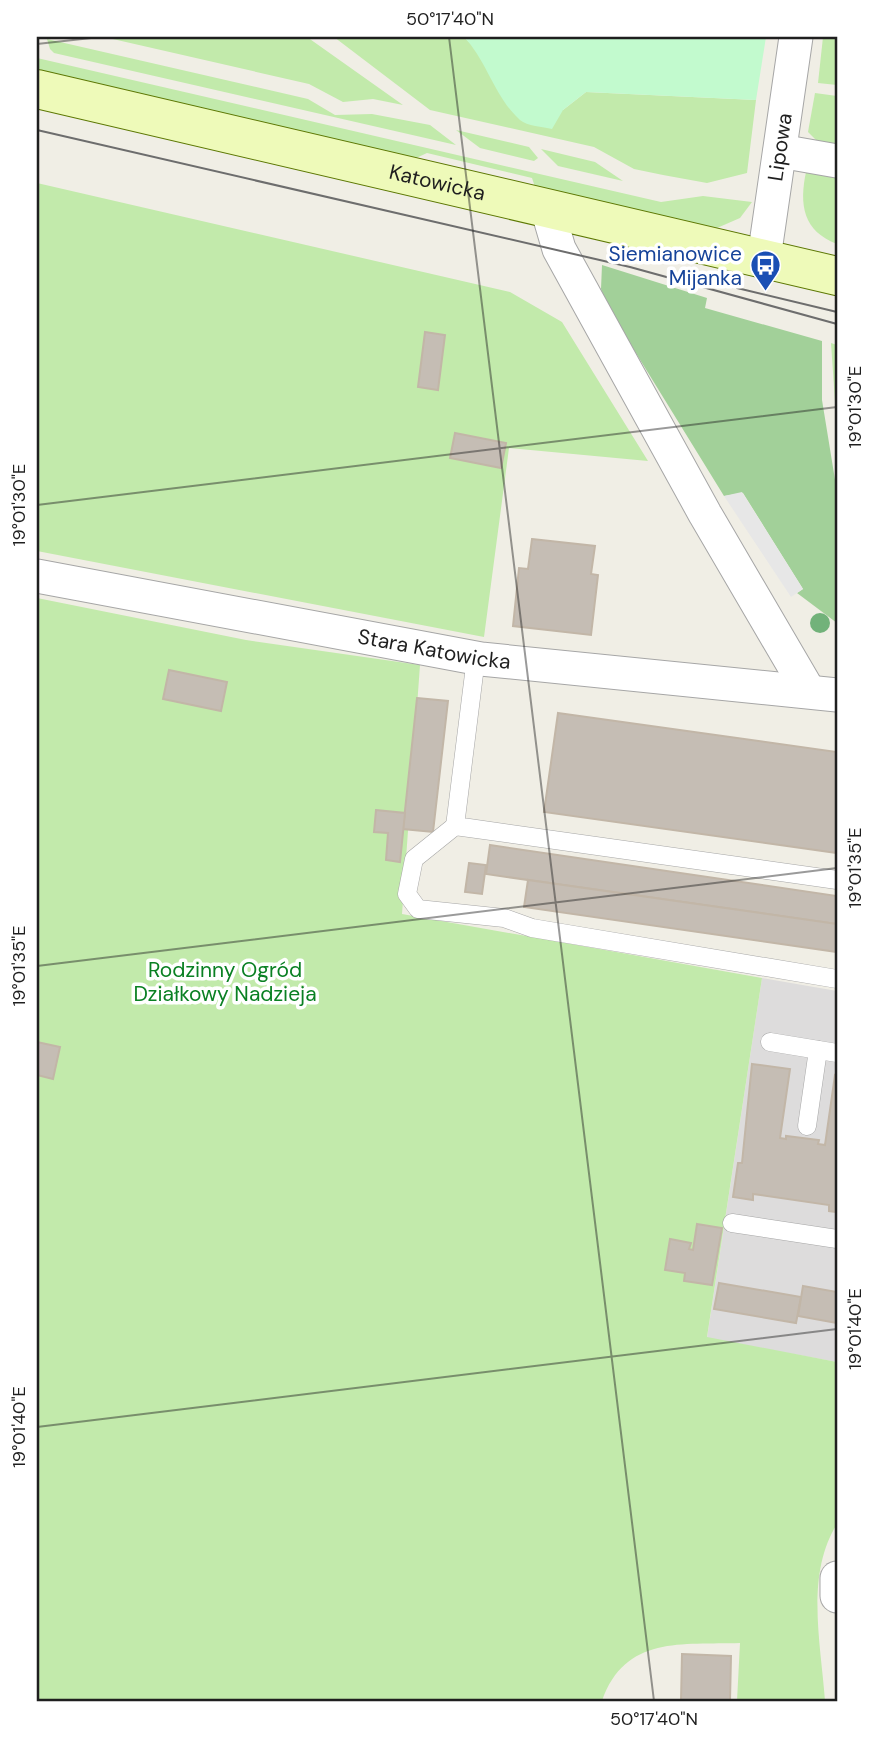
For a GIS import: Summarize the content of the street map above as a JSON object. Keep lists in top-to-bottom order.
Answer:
{
  "streets": {
    "main road": ["Katowicka"],
    "street": ["Lipowa", "Stara Katowicka"]
  },
  "crossings": [
    ["Lipowa", "Katowicka"]
  ],
  "parks": ["Rodzinny Ogród Działkowy Nadzieja"],
  "places": {
    "bus stop": ["Siemianowice Mijanka"]
  },
  "coordinates": [
    "50°17'40\"N",
    "19°01'30\"E",
    "19°01'35\"E",
    "19°01'40\"E"
  ]
}
